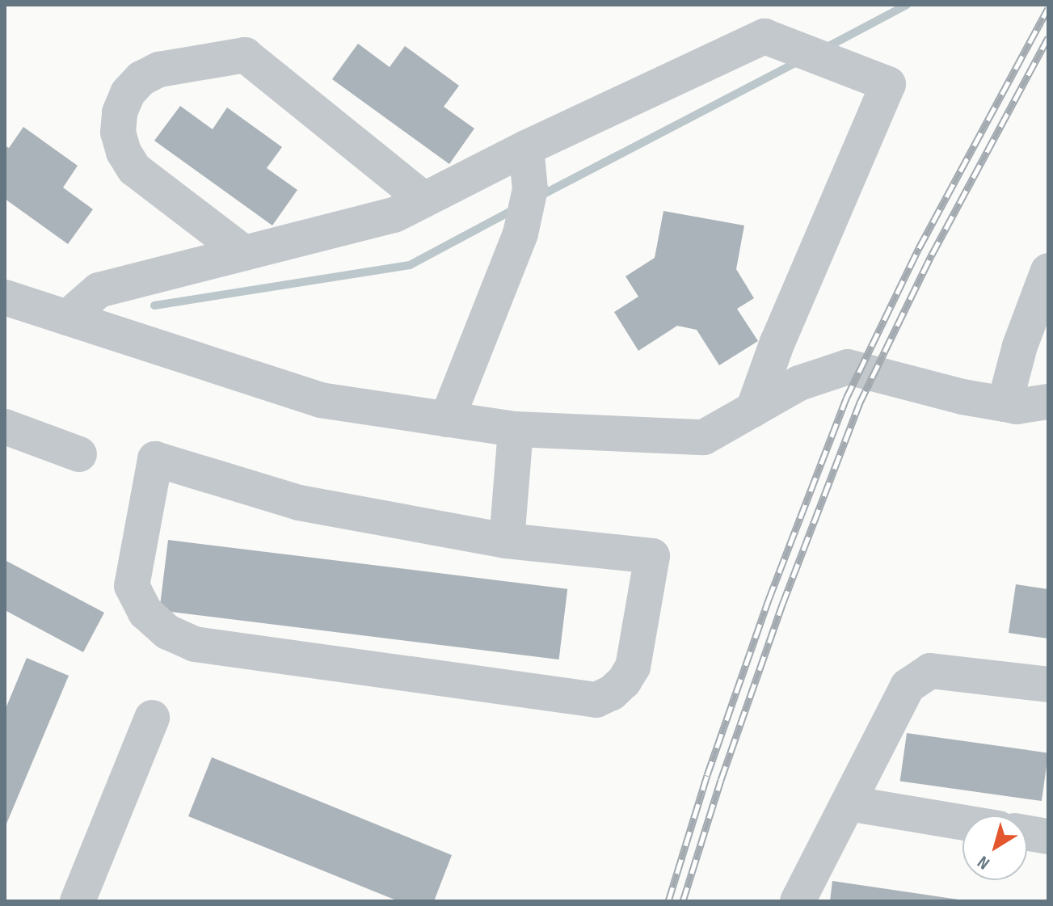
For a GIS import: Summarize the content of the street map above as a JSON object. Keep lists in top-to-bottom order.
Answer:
{
  "north": "bottom left"
}
